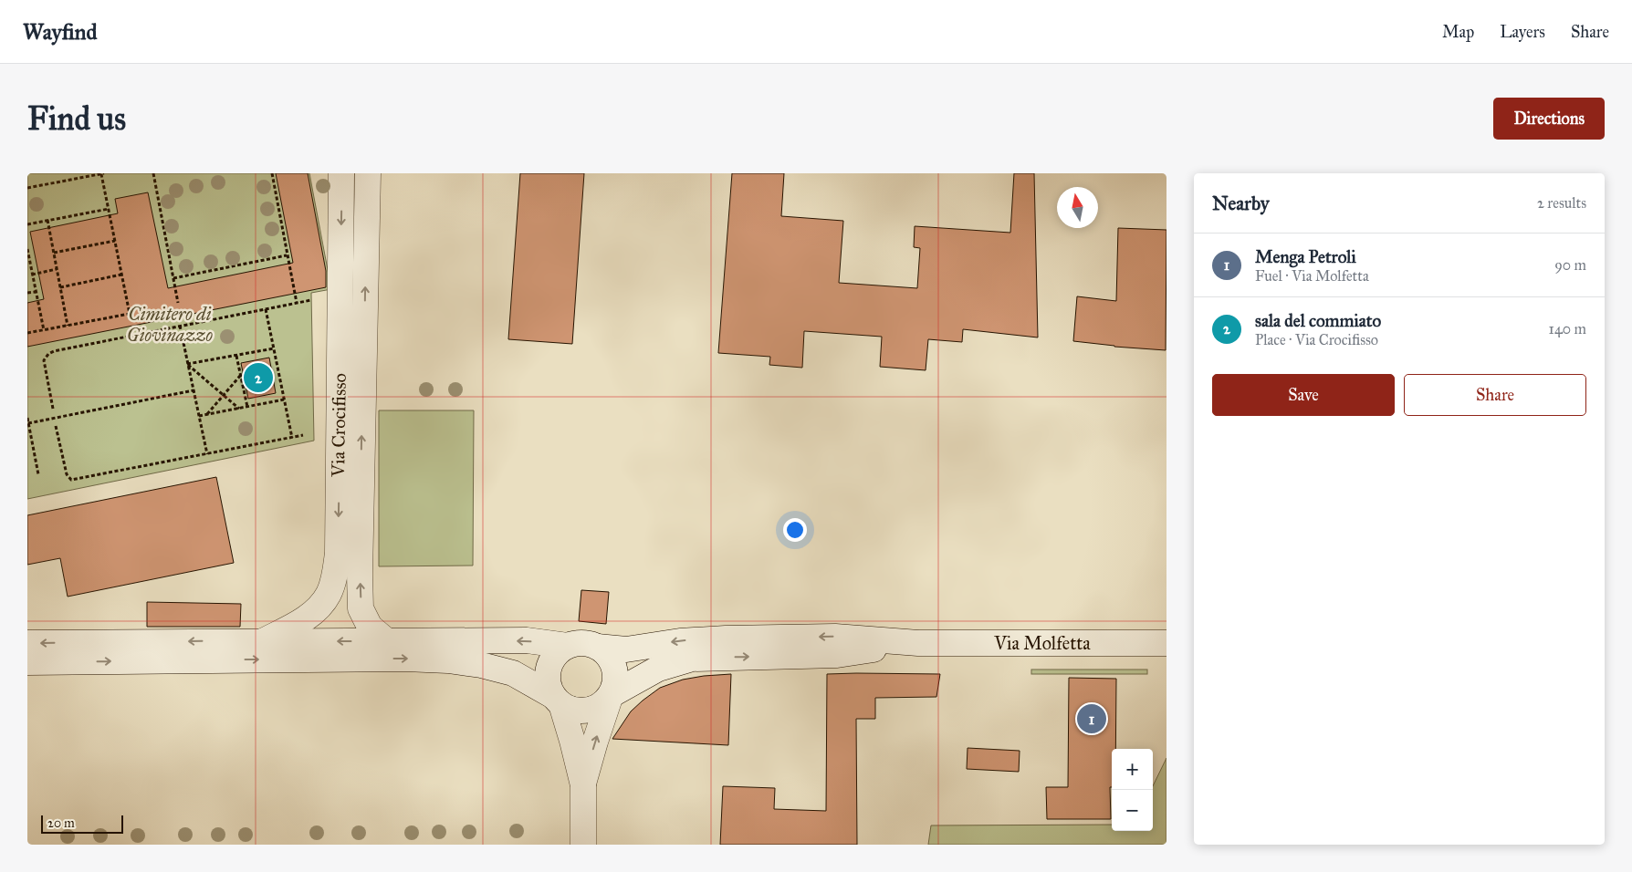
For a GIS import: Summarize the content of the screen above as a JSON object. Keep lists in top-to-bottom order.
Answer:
{
  "streets": {
    "main road": ["Via Crocifisso", "Via Molfetta"]
  },
  "parks": ["Cimitero di Giovinazzo"],
  "scale_bar": "20 m",
  "north": "top",
  "page": {
    "header": "Wayfind",
    "nav": ["Map", "Layers", "Share"],
    "buttons": [
      "Directions",
      ["Save", "Share"]
    ],
    "title": "Find us",
    "heading": ["Nearby", "2 results"],
    "list": [
      {
        "mark": "1",
        "name": "Menga Petroli",
        "note": "Fuel · Via Molfetta",
        "value": "90 m"
      },
      {
        "mark": "2",
        "name": "sala del commiato",
        "note": "Place · Via Crocifisso",
        "value": "140 m"
      }
    ],
    "pins": ["2", "1"],
    "map_buttons": ["+", "−"],
    "scale": "20 m"
  }
}
